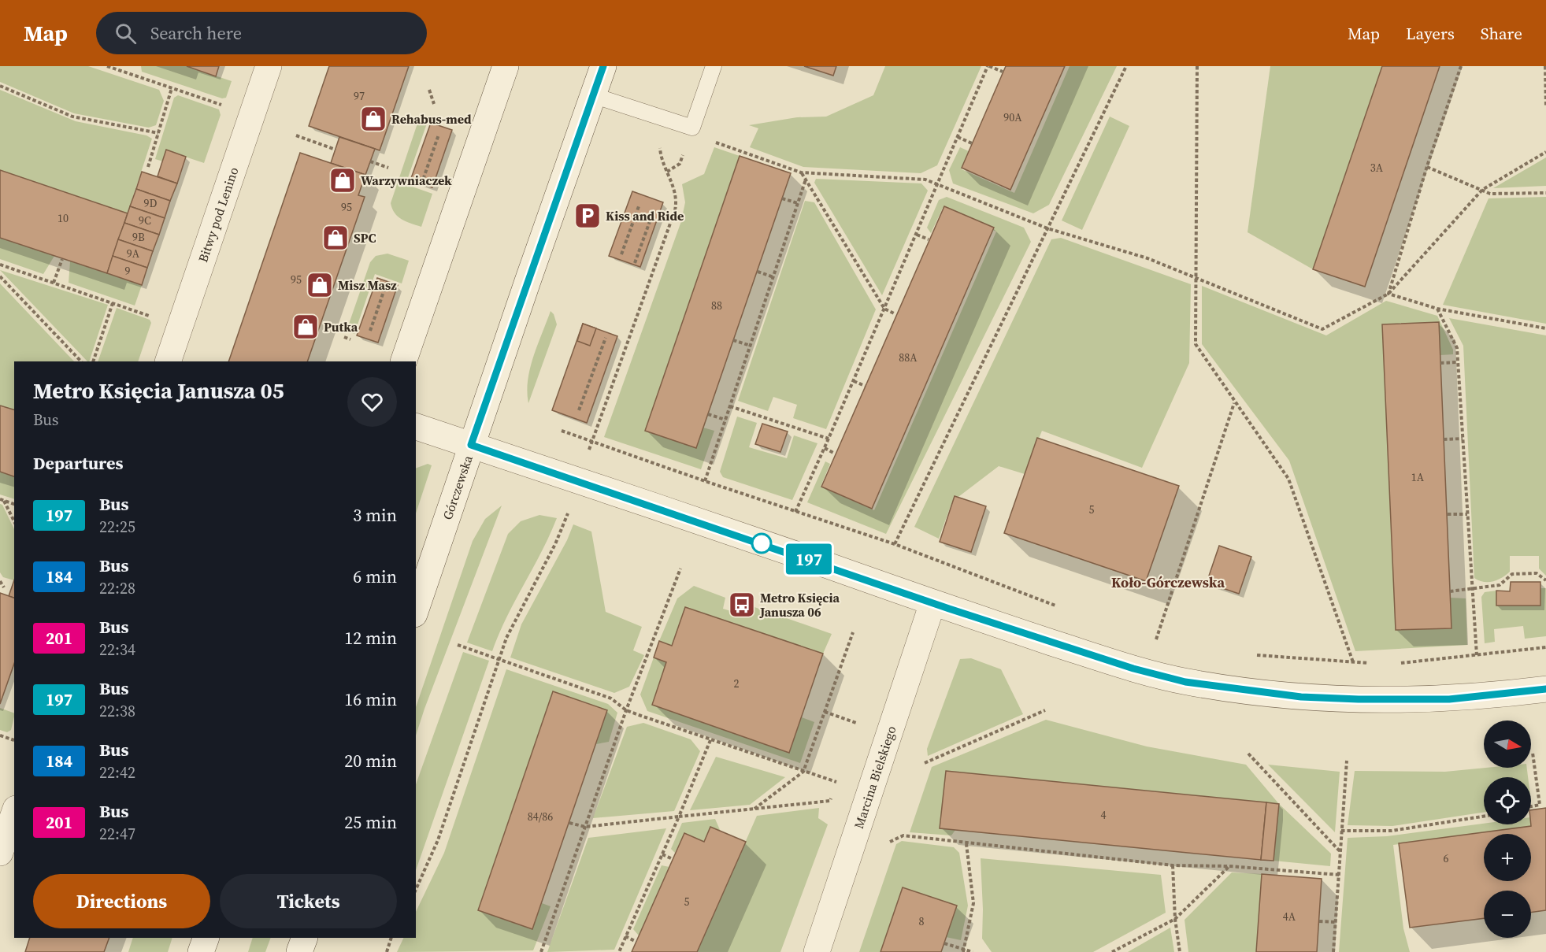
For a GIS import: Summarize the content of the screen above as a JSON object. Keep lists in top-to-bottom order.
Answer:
{
  "streets": {
    "street": ["Bitwy pod Lenino", "Górczewska", "Marcina Bielskiego"]
  },
  "districts": ["Koło-Górczewska"],
  "places": {
    "shop": [
      "Rehabus-med",
      "Warzywniaczek",
      "SPC",
      "Misz Masz",
      "Putka"
    ],
    "parking": ["Kiss and Ride"],
    "bus stop": ["Metro Księcia Janusza 06"]
  },
  "lines": ["bus line 197"],
  "house_numbers": [
    "97",
    "90A",
    "3A",
    "9D",
    "95",
    "10",
    "9C",
    "9B",
    "9A",
    "9",
    "95",
    "88",
    "88A",
    "1A",
    "5",
    "2",
    "4",
    "84/86",
    "6",
    "5",
    "4A",
    "8"
  ],
  "north": "right",
  "page": {
    "header": "Map",
    "search": "Search here",
    "nav": ["Map", "Layers", "Share"],
    "on_map": "197",
    "heading": [
      ["Metro Księcia Janusza 05", "Bus"],
      "Departures"
    ],
    "list": [
      {
        "mark": "197",
        "name": "Bus",
        "note": "22:25",
        "value": "3 min"
      },
      {
        "mark": "184",
        "name": "Bus",
        "note": "22:28",
        "value": "6 min"
      },
      {
        "mark": "201",
        "name": "Bus",
        "note": "22:34",
        "value": "12 min"
      },
      {
        "mark": "197",
        "name": "Bus",
        "note": "22:38",
        "value": "16 min"
      },
      {
        "mark": "184",
        "name": "Bus",
        "note": "22:42",
        "value": "20 min"
      },
      {
        "mark": "201",
        "name": "Bus",
        "note": "22:47",
        "value": "25 min"
      }
    ],
    "map_buttons": ["+", "−"],
    "buttons": ["Directions", "Tickets"]
  }
}
